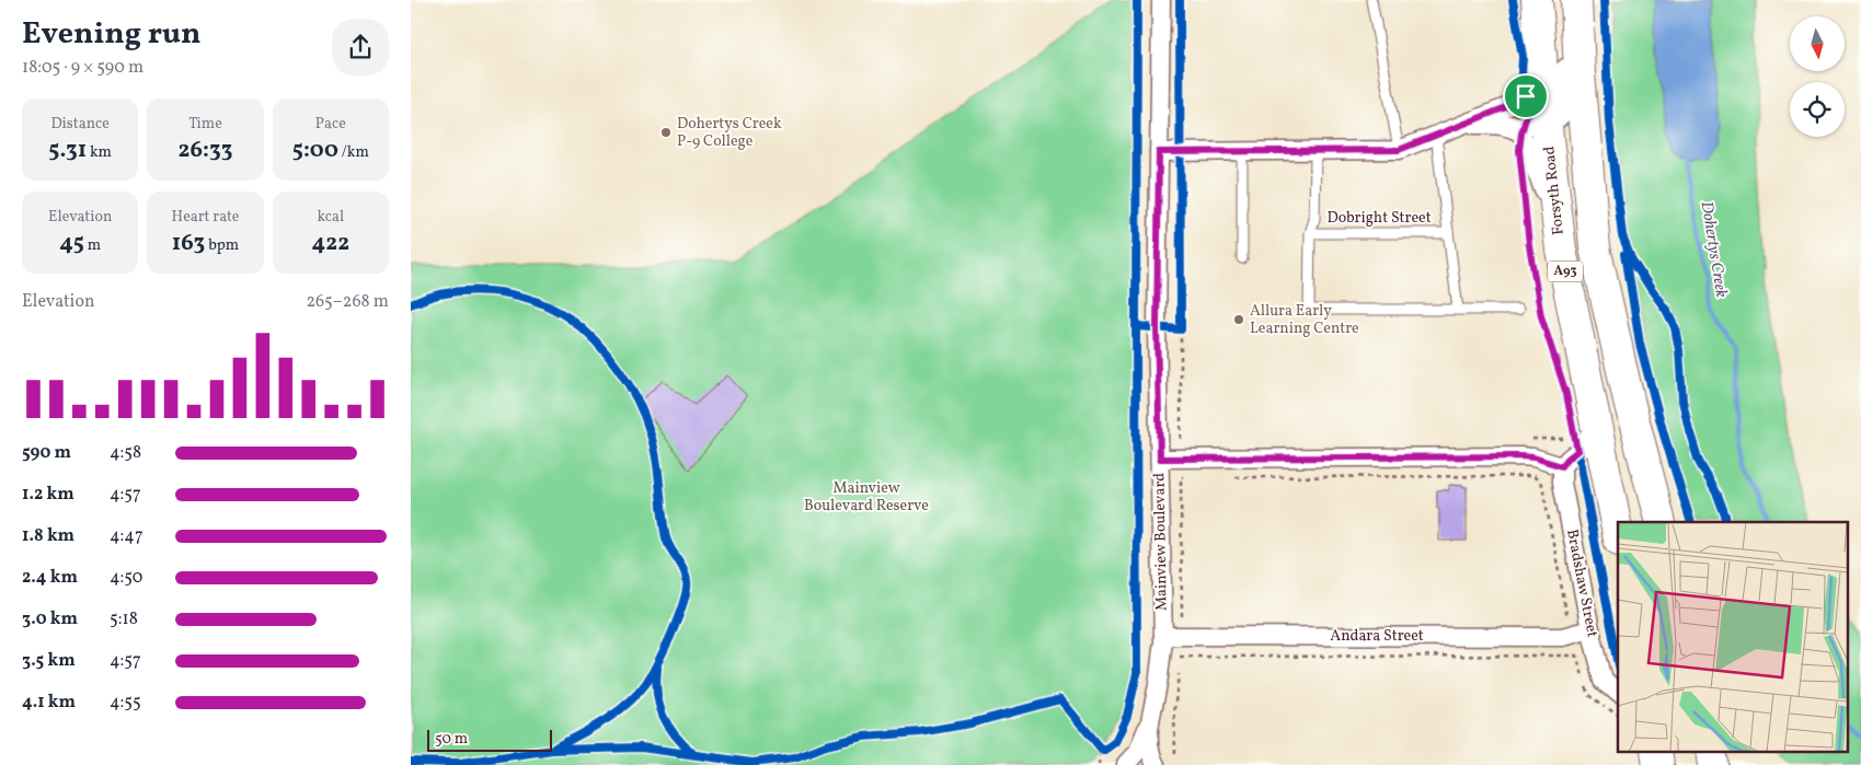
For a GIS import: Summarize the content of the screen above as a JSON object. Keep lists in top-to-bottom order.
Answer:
{
  "streets": {
    "highway": ["Forsyth Road", "A93"],
    "street": ["Mainview Boulevard", "Bradshaw Street", "Andara Street"],
    "lane": ["Dobright Street"]
  },
  "crossings": [
    ["Mainview Boulevard", "Andara Street"],
    ["Bradshaw Street", "Andara Street"]
  ],
  "water": ["Dohertys Creek"],
  "parks": ["Mainview Boulevard Reserve"],
  "places": ["Dohertys Creek P-9 College", "Allura Early Learning Centre"],
  "scale_bar": "50 m",
  "north": "bottom",
  "page": {
    "heading": ["Evening run", "18:05 · 9 × 590 m"],
    "stats": [
      ["Distance", "5.31 km"],
      ["Time", "26:33"],
      ["Pace", "5:00 /km"],
      ["Elevation", "45 m"],
      ["Heart rate", "163 bpm"],
      ["kcal", "422"]
    ],
    "chart": ["Elevation", "265–268 m"],
    "list": [
      {
        "name": "590 m",
        "note": "4:58"
      },
      {
        "name": "1.2 km",
        "note": "4:57"
      },
      {
        "name": "1.8 km",
        "note": "4:47"
      },
      {
        "name": "2.4 km",
        "note": "4:50"
      },
      {
        "name": "3.0 km",
        "note": "5:18"
      },
      {
        "name": "3.5 km",
        "note": "4:57"
      },
      {
        "name": "4.1 km",
        "note": "4:55"
      }
    ],
    "scale": "50 m"
  }
}
